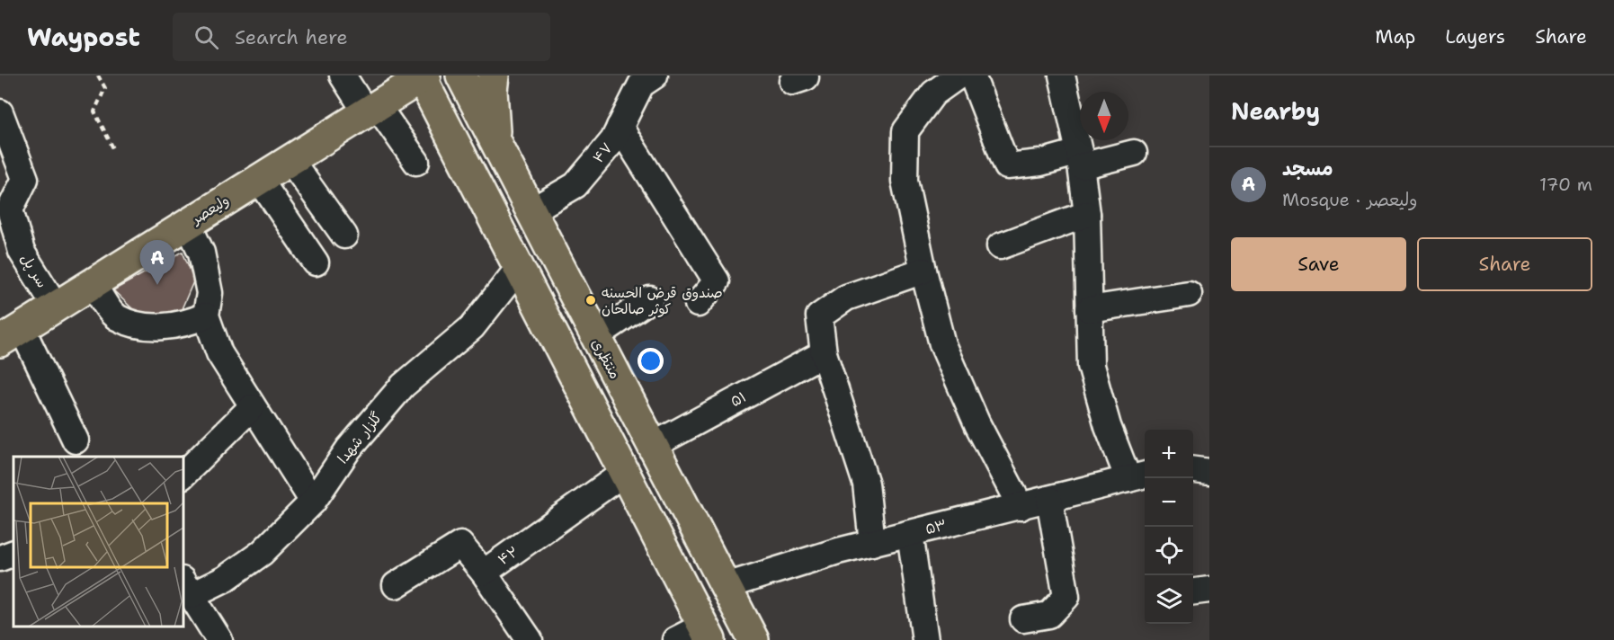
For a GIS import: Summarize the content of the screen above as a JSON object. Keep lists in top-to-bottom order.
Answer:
{
  "streets": {
    "main road": ["ولیعصر", "منتظری"],
    "street": [
      "۴۷",
      "سر پل",
      "۵۱",
      "گلزار شهدا",
      "۵۳",
      "۴۲"
    ]
  },
  "crossings": [
    ["۴۷", "منتظری"],
    ["ولیعصر", "سر پل"],
    ["منتظری", "۵۱"],
    ["منتظری", "۵۳"]
  ],
  "places": ["صندوق قرض الحسنه کوثر صالحان"],
  "north": "bottom",
  "page": {
    "header": "Waypost",
    "search": "Search here",
    "nav": ["Map", "Layers", "Share"],
    "heading": "Nearby",
    "list": [
      {
        "mark": "A",
        "name": "مسجد",
        "note": "Mosque · ولیعصر",
        "value": "170 m"
      }
    ],
    "buttons": ["Save", "Share"],
    "pins": "A",
    "map_buttons": ["+", "−"]
  }
}
